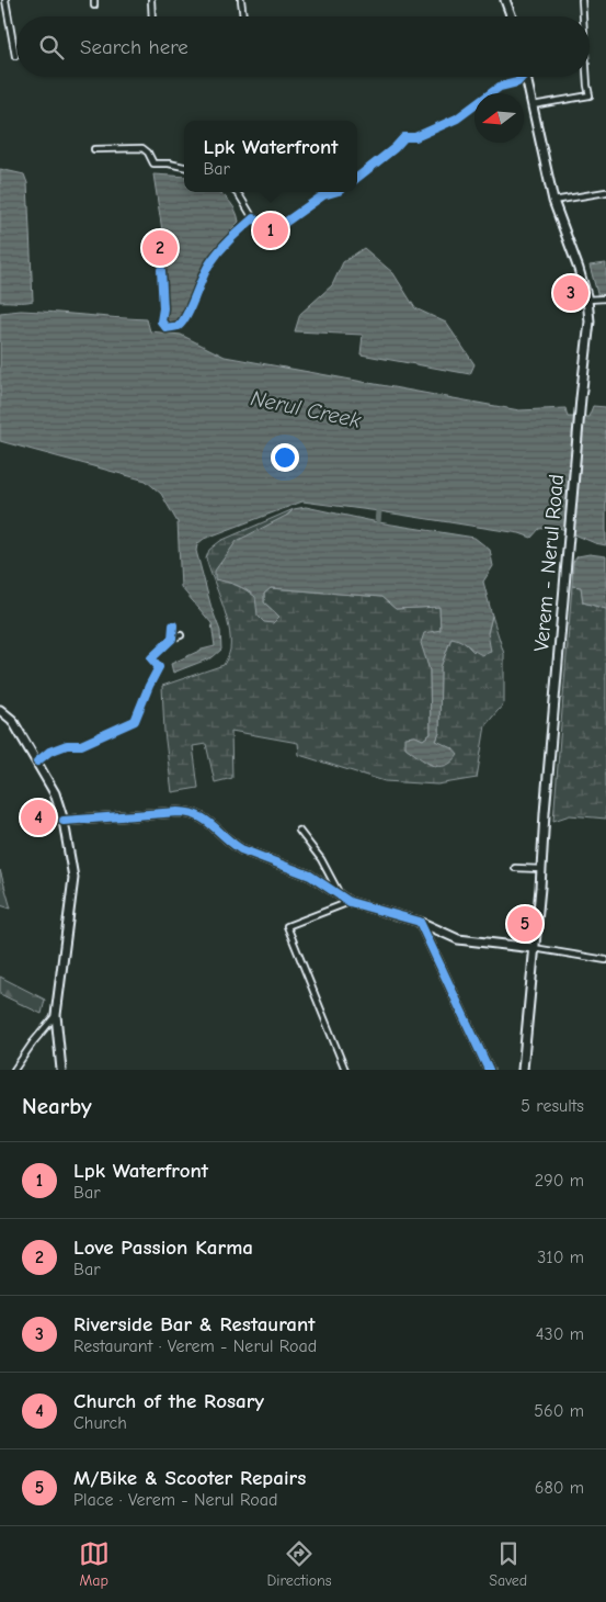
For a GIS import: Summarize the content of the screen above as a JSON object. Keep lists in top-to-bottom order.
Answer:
{
  "streets": {
    "main road": ["Verem - Nerul Road"]
  },
  "water": ["Nerul Creek"],
  "north": "left",
  "page": {
    "search": "Search here",
    "popup": ["Lpk Waterfront", "Bar"],
    "pins": [
      "1",
      "2",
      "3",
      "4",
      "5"
    ],
    "heading": ["Nearby", "5 results"],
    "list": [
      {
        "mark": "1",
        "name": "Lpk Waterfront",
        "note": "Bar",
        "value": "290 m"
      },
      {
        "mark": "2",
        "name": "Love Passion Karma",
        "note": "Bar",
        "value": "310 m"
      },
      {
        "mark": "3",
        "name": "Riverside Bar & Restaurant",
        "note": "Restaurant · Verem - Nerul Road",
        "value": "430 m"
      },
      {
        "mark": "4",
        "name": "Church of the Rosary",
        "note": "Church",
        "value": "560 m"
      },
      {
        "mark": "5",
        "name": "M/Bike & Scooter Repairs",
        "note": "Place · Verem - Nerul Road",
        "value": "680 m"
      }
    ],
    "nav": ["Map", "Directions", "Saved"]
  }
}
